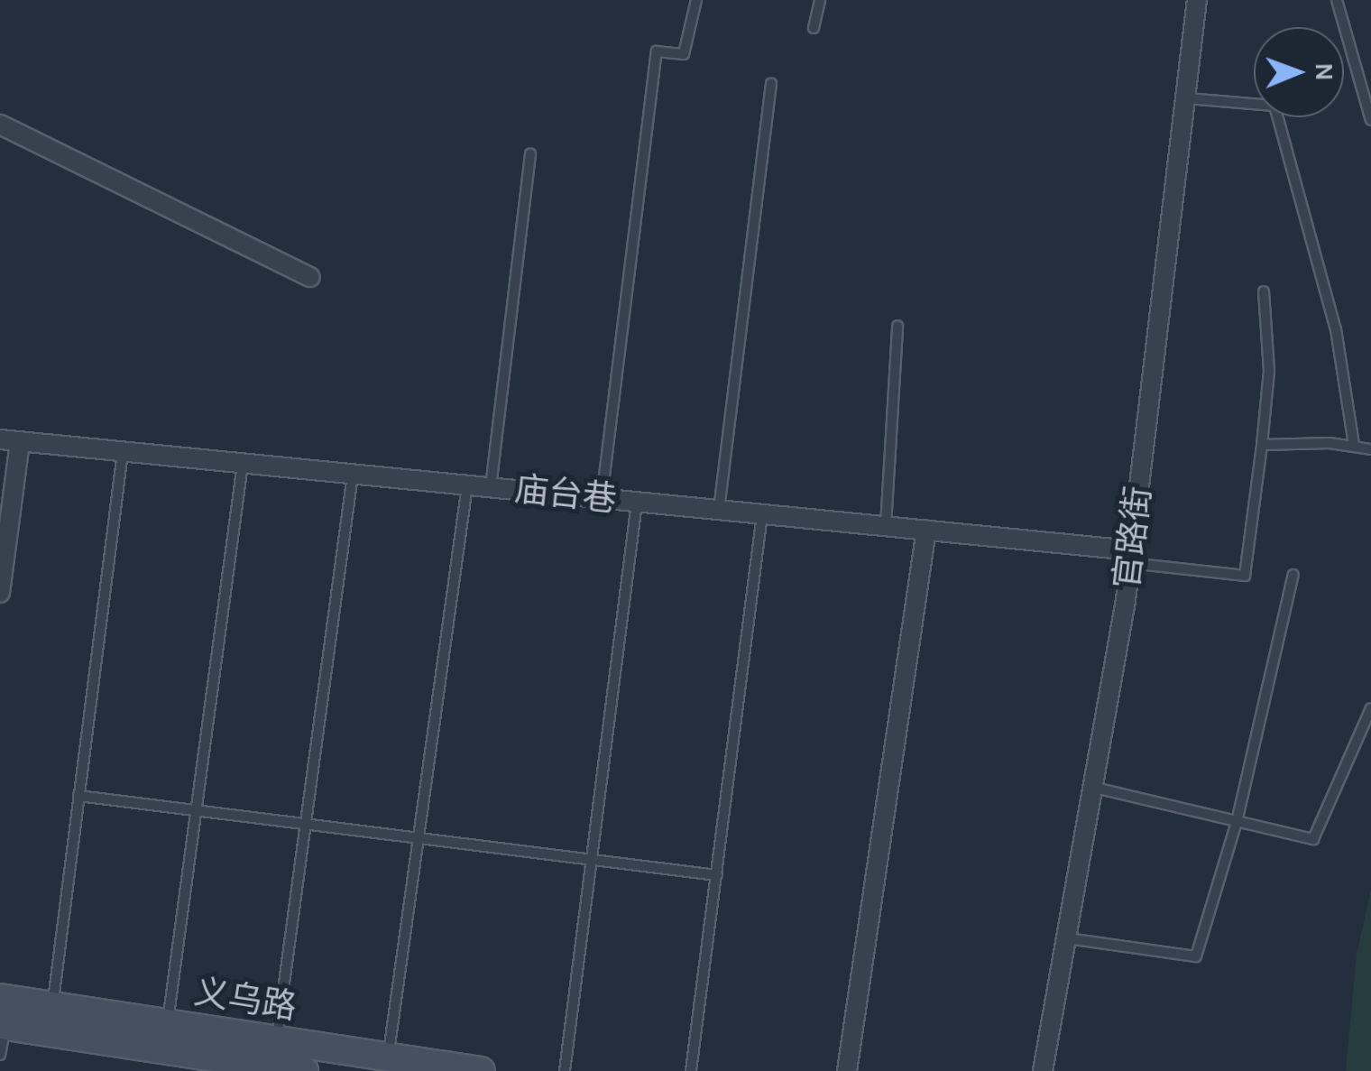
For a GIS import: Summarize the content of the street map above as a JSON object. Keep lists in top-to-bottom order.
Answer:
{
  "streets": {
    "main road": ["义乌路"],
    "street": ["庙台巷", "官路街"]
  },
  "crossings": [
    ["庙台巷", "官路街"]
  ],
  "north": "right"
}
